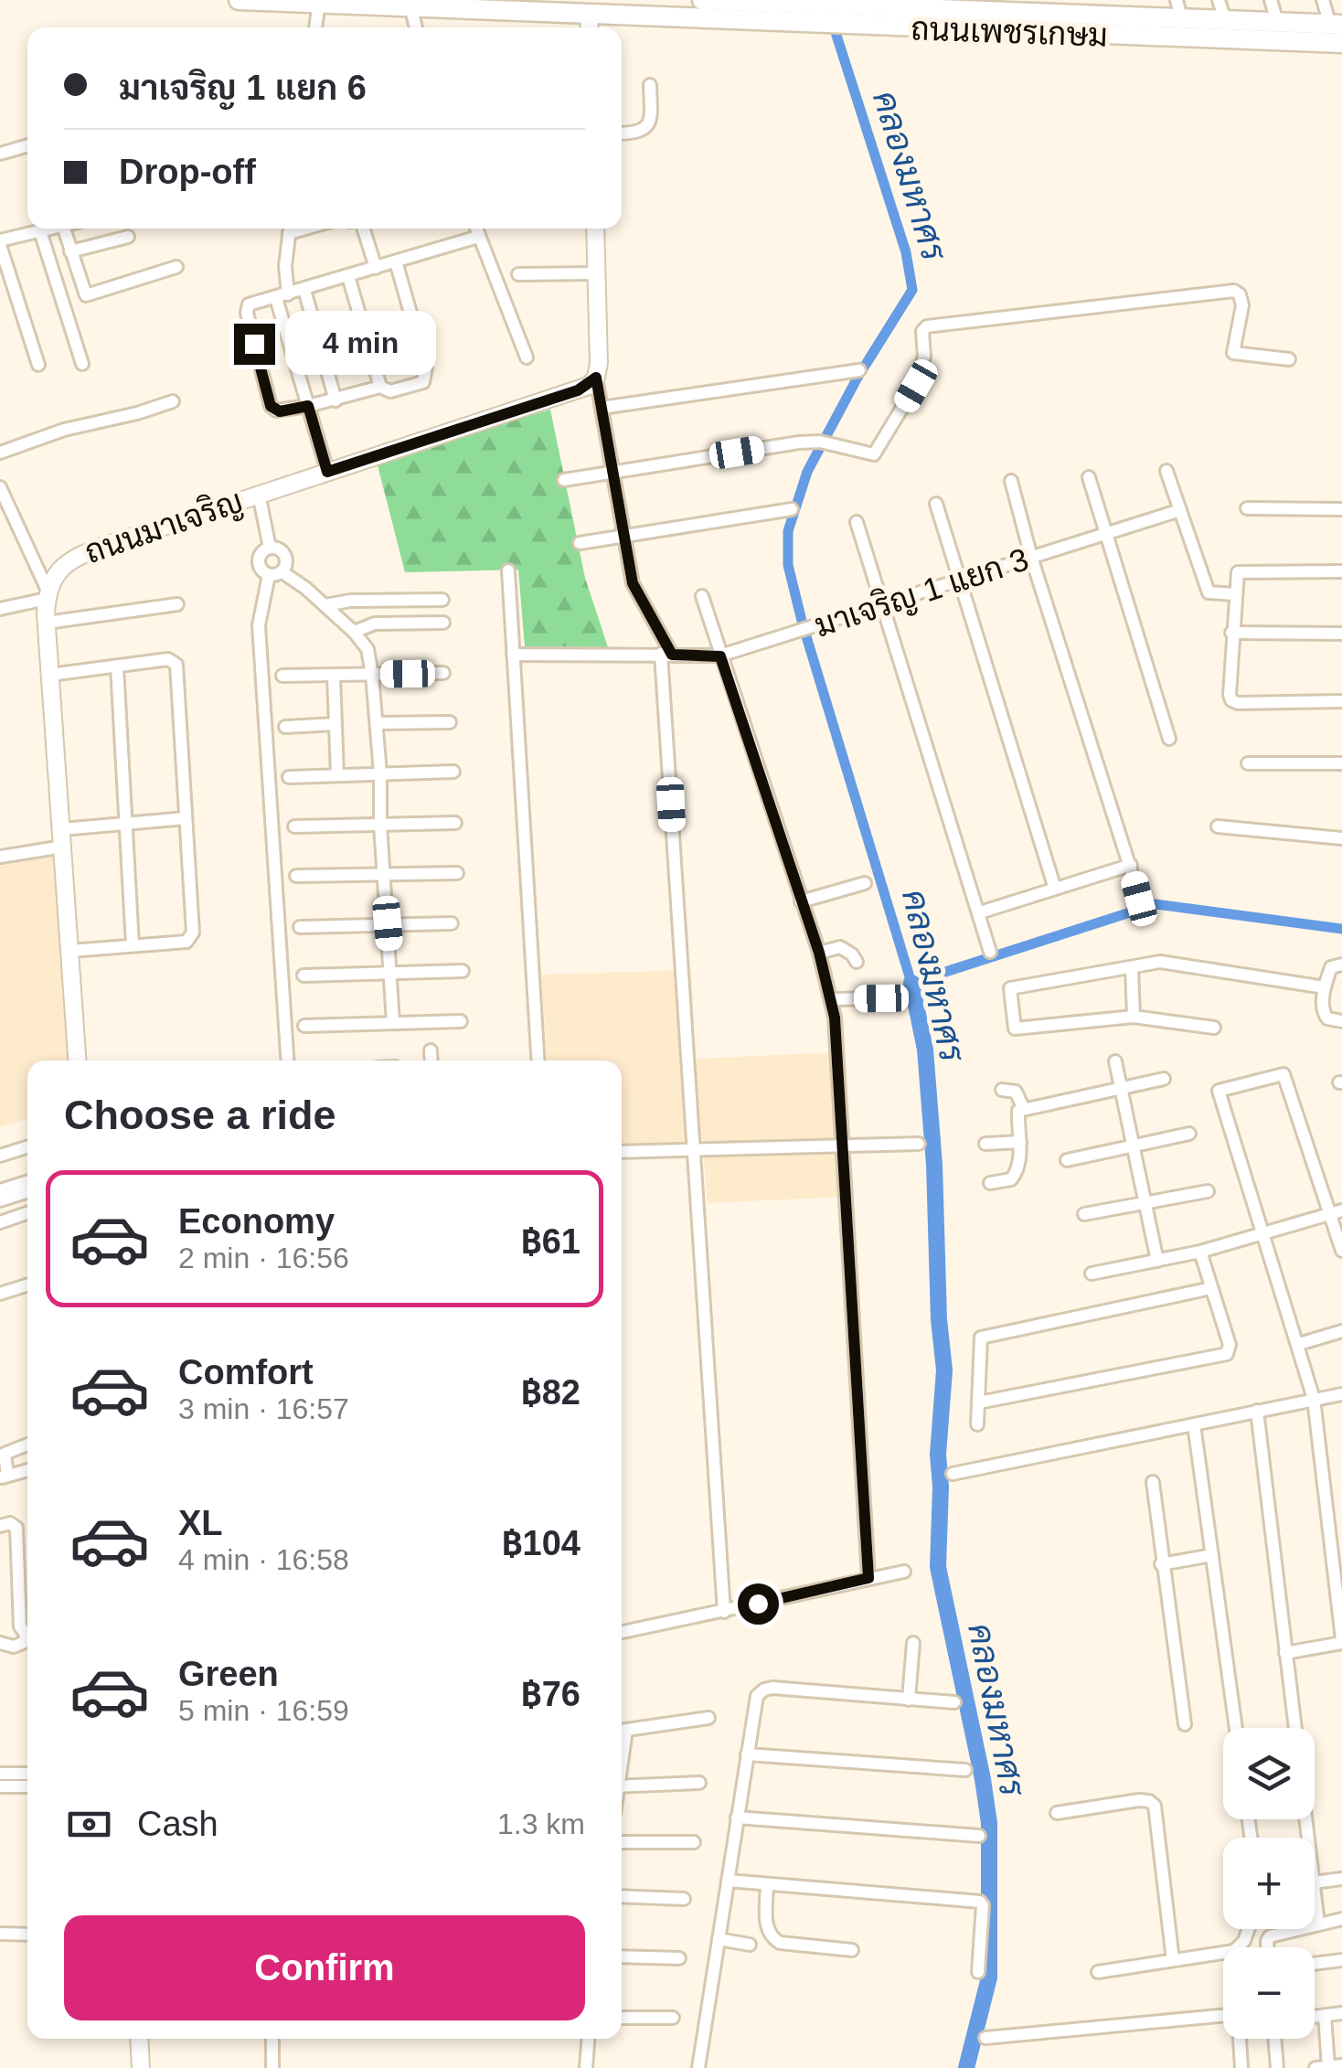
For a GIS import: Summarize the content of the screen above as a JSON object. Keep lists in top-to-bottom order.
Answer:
{
  "streets": {
    "main road": ["ถนนเพชรเกษม", "ถนนมาเจริญ"],
    "street": ["มาเจริญ 1 แยก 3"]
  },
  "water": ["คลองมหาศร"],
  "page": {
    "banner": ["มาเจริญ 1 แยก 6", "Drop-off"],
    "bubble": "4 min",
    "heading": "Choose a ride",
    "list": [
      {
        "name": "Economy",
        "note": "2 min · 16:56",
        "value": "฿61"
      },
      {
        "name": "Comfort",
        "note": "3 min · 16:57",
        "value": "฿82"
      },
      {
        "name": "XL",
        "note": "4 min · 16:58",
        "value": "฿104"
      },
      {
        "name": "Green",
        "note": "5 min · 16:59",
        "value": "฿76"
      }
    ],
    "map_buttons": ["+", "−"],
    "pay": ["Cash", "1.3 km"],
    "buttons": "Confirm"
  }
}
